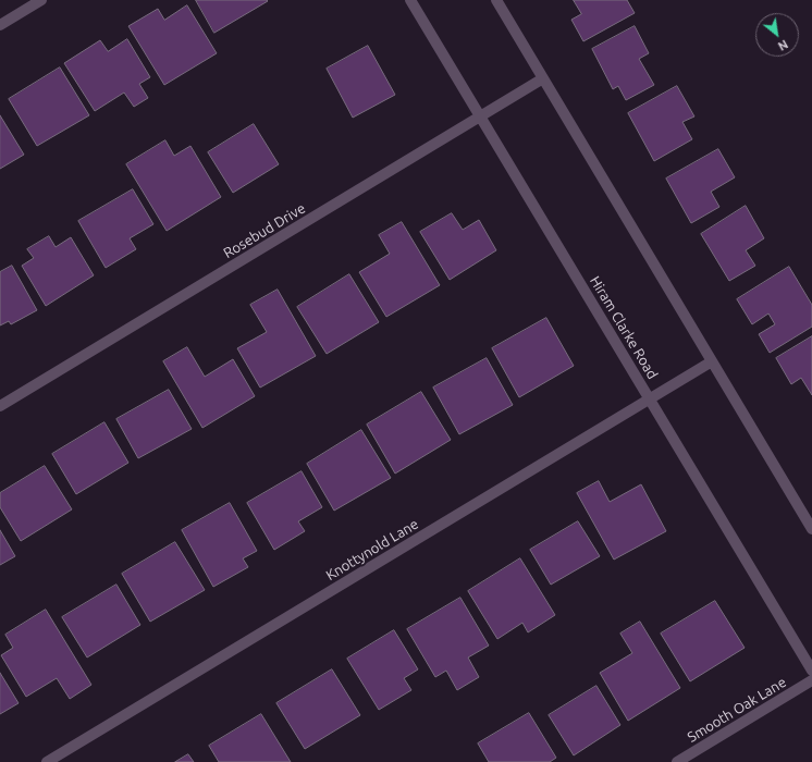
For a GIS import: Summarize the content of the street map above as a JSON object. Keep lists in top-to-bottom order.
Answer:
{
  "streets": {
    "street": [
      "Rosebud Drive",
      "Hiram Clarke Road",
      "Knottynold Lane",
      "Smooth Oak Lane"
    ]
  },
  "crossings": [
    ["Rosebud Drive", "Hiram Clarke Road"],
    ["Hiram Clarke Road", "Knottynold Lane"]
  ],
  "north": "bottom right"
}
